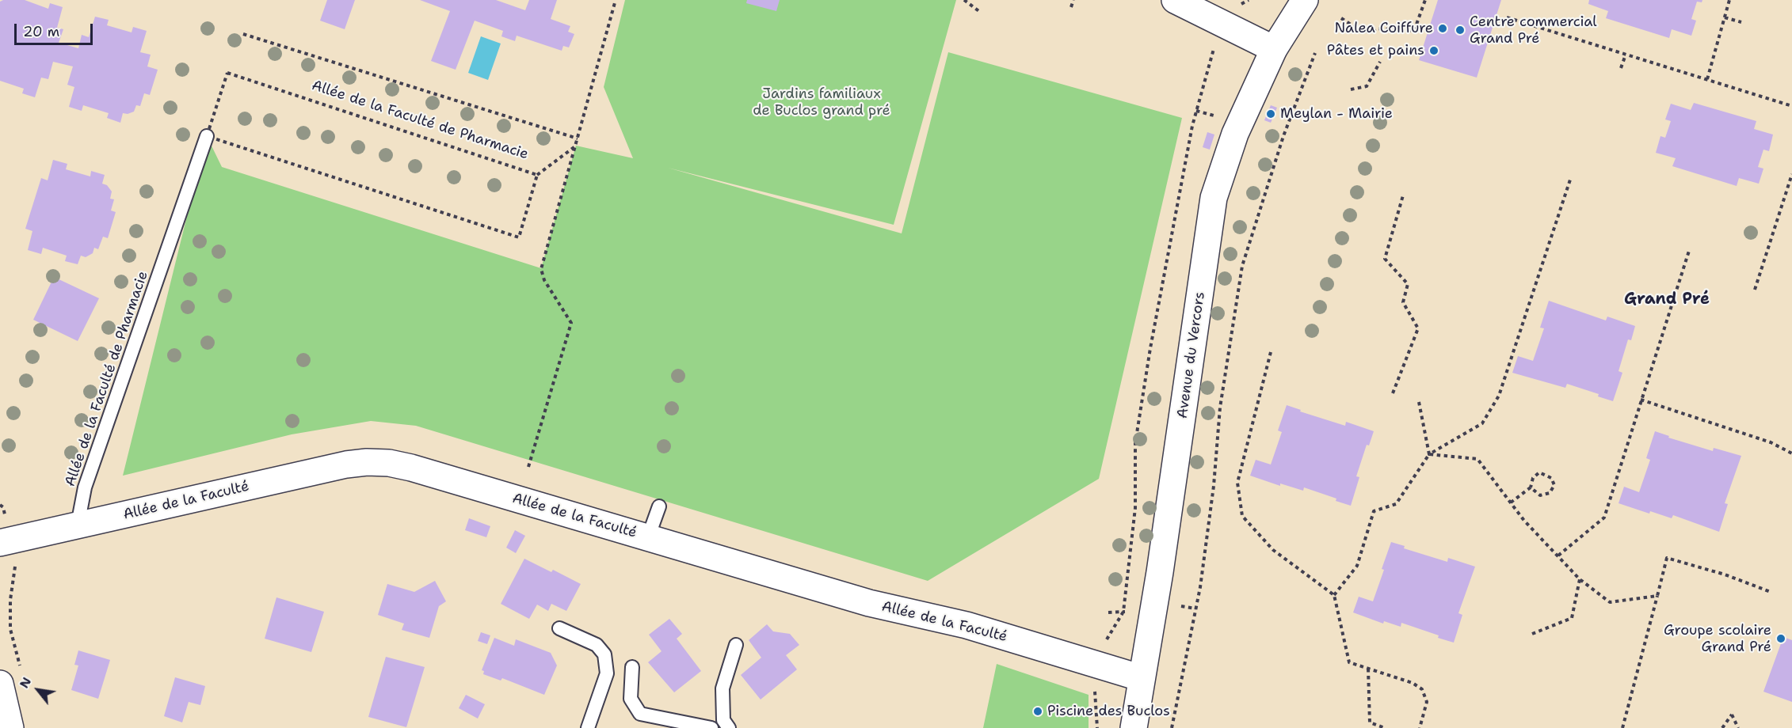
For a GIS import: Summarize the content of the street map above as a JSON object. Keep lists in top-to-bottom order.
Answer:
{
  "streets": {
    "street": ["Avenue du Vercors", "Allée de la Faculté"],
    "lane": ["Allée de la Faculté de Pharmacie"]
  },
  "crossings": [
    ["Allée de la Faculté de Pharmacie", "Allée de la Faculté"],
    ["Avenue du Vercors", "Allée de la Faculté"]
  ],
  "districts": ["Grand Pré"],
  "parks": ["Jardins familiaux de Buclos grand pré"],
  "places": [
    "Nalea Coiffure",
    "Centre commercial Grand Pré",
    "Pâtes et pains",
    "Meylan - Mairie",
    "Groupe scolaire Grand Pré",
    "Piscine des Buclos"
  ],
  "scale_bar": "20 m",
  "north": "top left"
}
